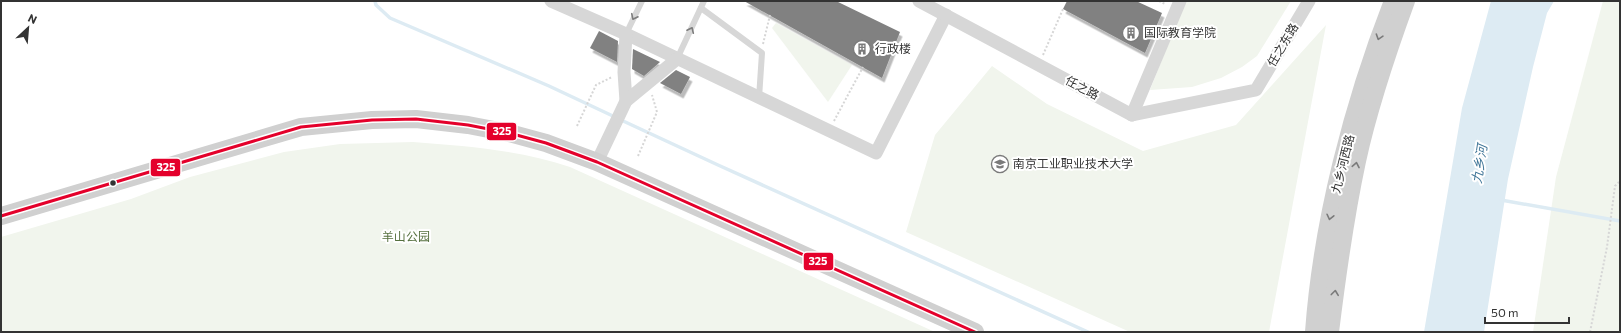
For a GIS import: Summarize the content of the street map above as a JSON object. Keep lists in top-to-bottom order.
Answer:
{
  "streets": {
    "street": ["任之东路", "任之路", "九乡河西路"]
  },
  "crossings": [
    ["任之东路", "任之路"]
  ],
  "water": ["九乡河"],
  "parks": ["羊山公园"],
  "places": {
    "building": ["国际教育学院", "行政楼"],
    "school or university": ["南京工业职业技术大学"]
  },
  "lines": ["transit line 325"],
  "scale_bar": "50 m",
  "north": "top right"
}
